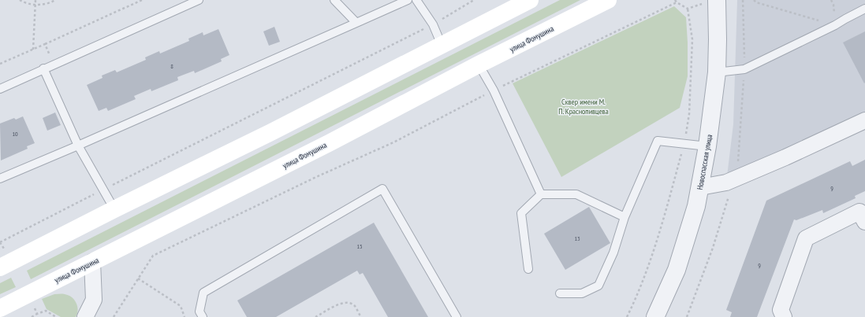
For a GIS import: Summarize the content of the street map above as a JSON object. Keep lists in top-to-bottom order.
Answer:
{
  "streets": {
    "main road": ["улица Фомушина"],
    "street": ["Новоспасская улица"]
  },
  "parks": ["Сквер имени М. П. Краснопивцева"],
  "house_numbers": [
    "8",
    "10",
    "9",
    "13",
    "15",
    "9"
  ]
}
